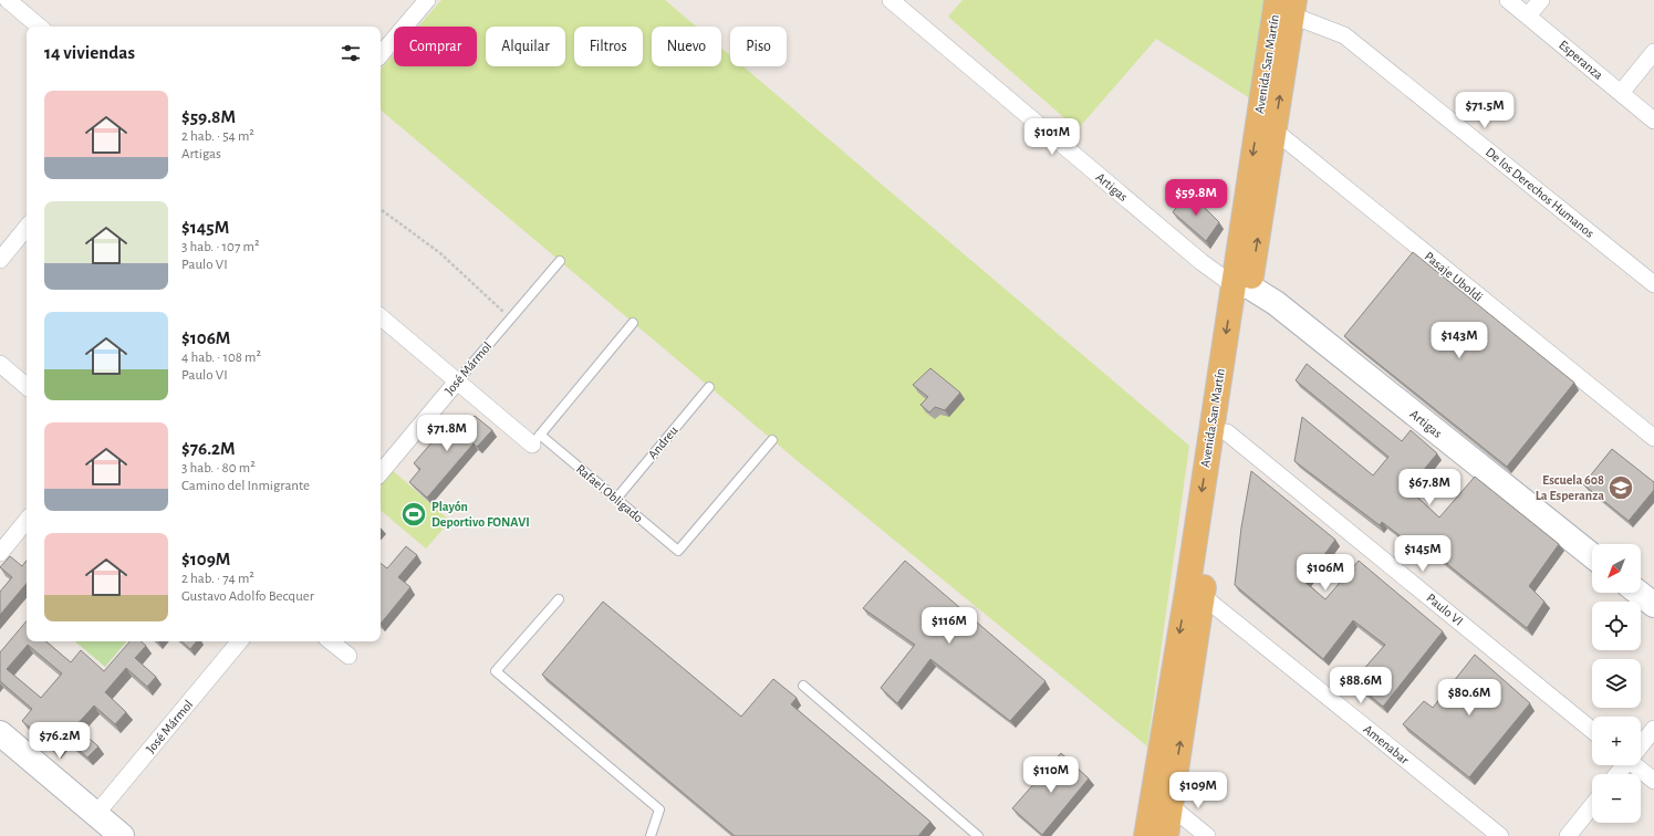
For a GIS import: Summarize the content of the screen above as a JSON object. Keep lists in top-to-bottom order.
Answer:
{
  "streets": {
    "main road": ["Avenida San Martín"],
    "street": [
      "Esperanza",
      "Artigas",
      "De los Derechos Humanos",
      "Pasaje Uboldi",
      "José Mármol",
      "Rafael Obligado",
      "Paulo VI",
      "Amenabar"
    ],
    "lane": ["Andreu"]
  },
  "crossings": [
    ["Avenida San Martín", "Artigas"],
    ["Avenida San Martín", "De los Derechos Humanos"],
    ["Avenida San Martín", "Pasaje Uboldi"],
    ["Avenida San Martín", "Paulo VI"],
    ["Avenida San Martín", "Amenabar"],
    ["José Mármol", "Rafael Obligado"],
    ["Andreu", "Rafael Obligado"]
  ],
  "places": {
    "school or university": ["Escuela 608 La Esperanza"],
    "sports": ["Playón Deportivo FONAVI"]
  },
  "north": "bottom left",
  "page": {
    "chip": [
      "Comprar",
      "Alquilar",
      "Filtros",
      "Nuevo",
      "Piso"
    ],
    "heading": "14 viviendas",
    "list": [
      {
        "name": "$59.8M",
        "note": "2 hab. · 54 m² · Artigas"
      },
      {
        "name": "$145M",
        "note": "3 hab. · 107 m² · Paulo VI"
      },
      {
        "name": "$106M",
        "note": "4 hab. · 108 m² · Paulo VI"
      },
      {
        "name": "$76.2M",
        "note": "3 hab. · 80 m² · Camino del Inmigrante"
      },
      {
        "name": "$109M",
        "note": "2 hab. · 74 m² · Gustavo Adolfo Becquer"
      }
    ],
    "price": [
      "$71.5M",
      "$101M",
      "$59.8M",
      "$143M",
      "$71.8M",
      "$67.8M",
      "$145M",
      "$106M",
      "$116M",
      "$88.6M",
      "$80.6M",
      "$76.2M",
      "$110M",
      "$109M"
    ],
    "map_buttons": ["+", "−"]
  }
}
